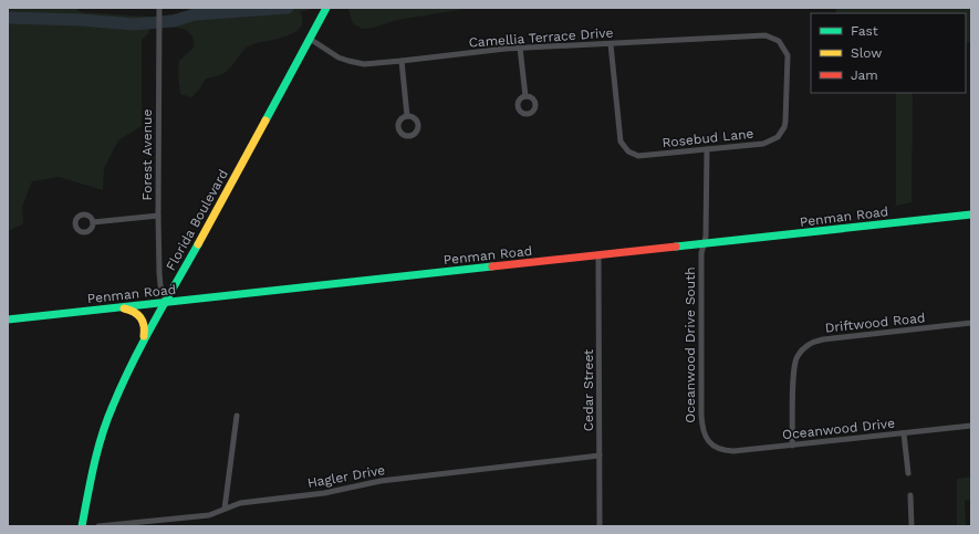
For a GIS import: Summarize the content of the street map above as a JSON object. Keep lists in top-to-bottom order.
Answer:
{
  "streets": {
    "street": [
      "Camellia Terrace Drive",
      "Rosebud Lane",
      "Forest Avenue",
      "Penman Road",
      "Florida Boulevard",
      "Driftwood Road",
      "Oceanwood Drive South",
      "Cedar Street",
      "Oceanwood Drive",
      "Hagler Drive"
    ]
  },
  "crossings": [
    ["Camellia Terrace Drive", "Rosebud Lane"],
    ["Camellia Terrace Drive", "Florida Boulevard"],
    ["Rosebud Lane", "Oceanwood Drive South"],
    ["Forest Avenue", "Penman Road"],
    ["Forest Avenue", "Florida Boulevard"],
    ["Penman Road", "Florida Boulevard"],
    ["Penman Road", "Oceanwood Drive South"],
    ["Penman Road", "Cedar Street"],
    ["Driftwood Road", "Oceanwood Drive"],
    ["Oceanwood Drive South", "Oceanwood Drive"],
    ["Cedar Street", "Hagler Drive"]
  ],
  "legend": ["Fast", "Slow", "Jam"]
}
